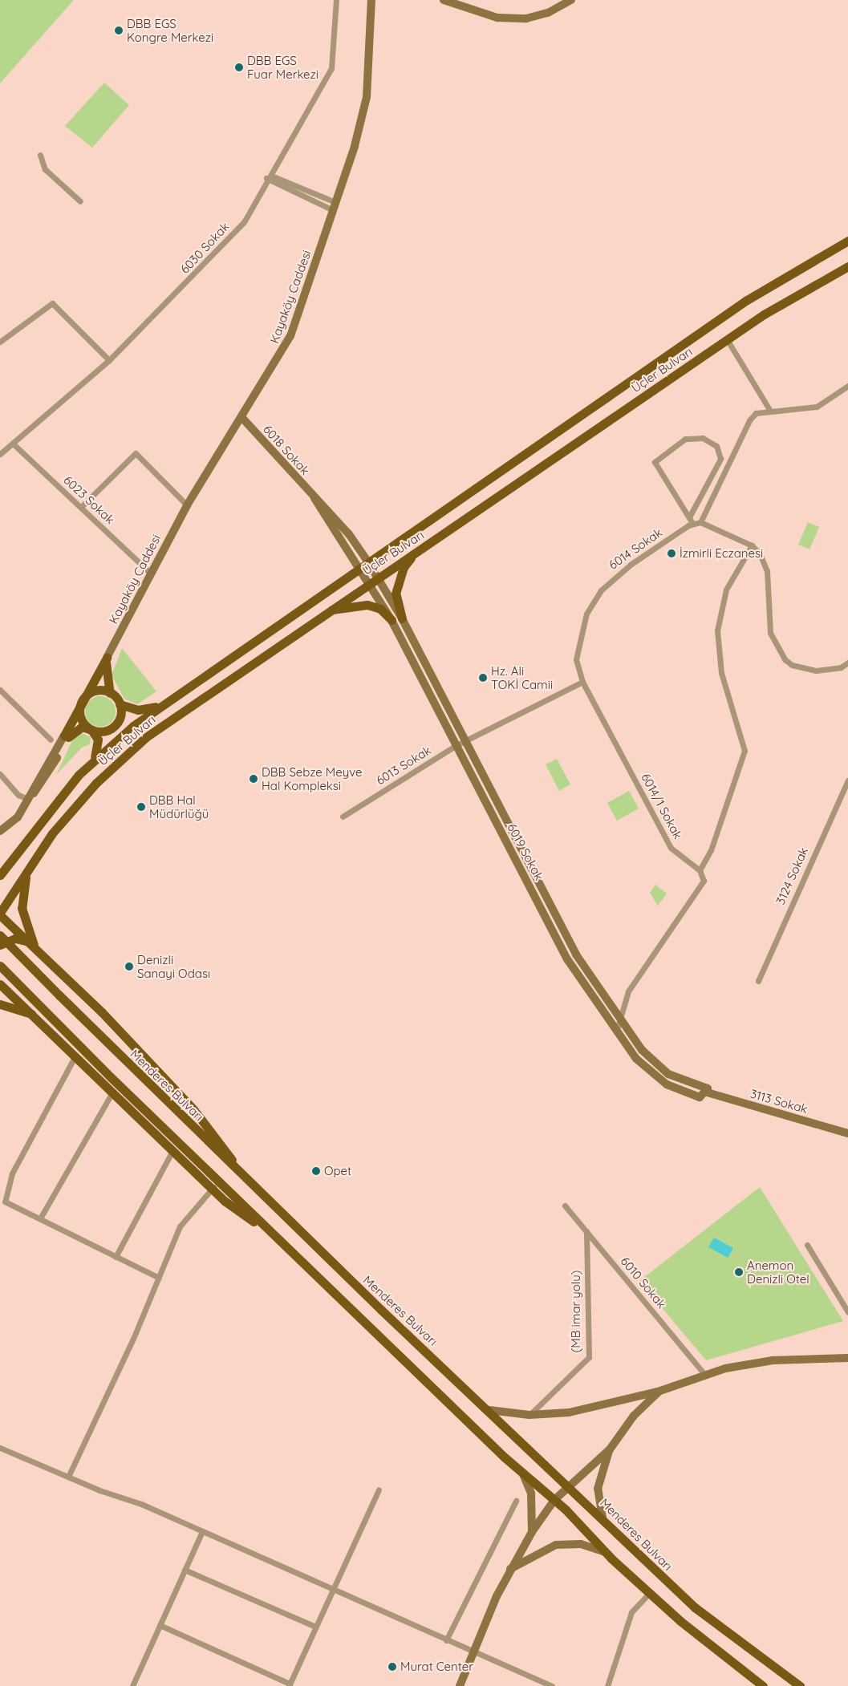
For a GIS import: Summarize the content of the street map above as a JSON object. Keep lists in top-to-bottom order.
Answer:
{
  "streets": {
    "main road": ["Üçler Bulvarı", "Menderes Bulvarı"],
    "street": [
      "6030 Sokak",
      "Kayaköy Caddesi",
      "6018 Sokak",
      "6023 Sokak",
      "6014 Sokak",
      "6013 Sokak",
      "6014/1 Sokak",
      "6019 Sokak",
      "3124 Sokak",
      "3113 Sokak",
      "6010 Sokak",
      "(MB imar yolu)"
    ]
  },
  "crossings": [
    ["6030 Sokak", "6023 Sokak"],
    ["Kayaköy Caddesi", "6018 Sokak"],
    ["Kayaköy Caddesi", "6023 Sokak"],
    ["Üçler Bulvarı", "6018 Sokak"],
    ["Üçler Bulvarı", "6019 Sokak"],
    ["6018 Sokak", "6019 Sokak"],
    ["6014 Sokak", "6014/1 Sokak"],
    ["6013 Sokak", "6019 Sokak"],
    ["6019 Sokak", "3113 Sokak"],
    ["6010 Sokak", "(MB imar yolu)"]
  ],
  "places": [
    "DBB EGS Kongre Merkezi",
    "DBB EGS Fuar Merkezi",
    "İzmirli Eczanesi",
    "Hz. Ali TOKİ Camii",
    "DBB Sebze Meyve Hal Kompleksi",
    "DBB Hal Müdürlüğü",
    "Denizli Sanayi Odası",
    "Opet",
    "Anemon Denizli Otel",
    "Murat Center"
  ]
}
